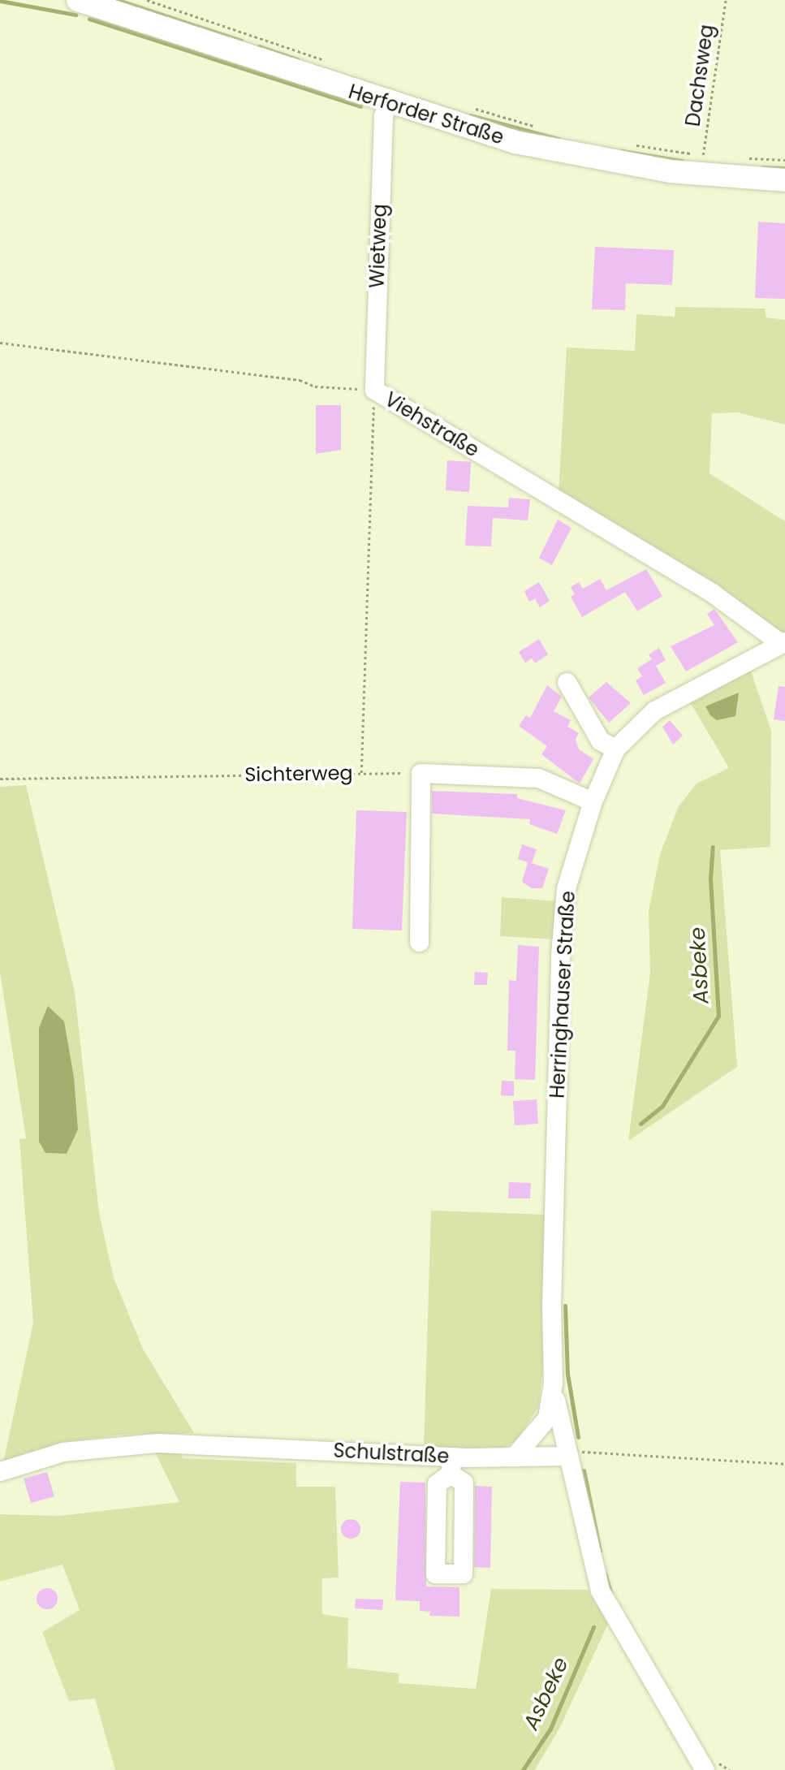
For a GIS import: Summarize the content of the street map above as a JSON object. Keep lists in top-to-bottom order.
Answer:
{
  "streets": {
    "main road": ["Herforder Straße"],
    "street": [
      "Wietweg",
      "Viehstraße",
      "Herringhauser Straße",
      "Schulstraße"
    ],
    "path": ["Dachsweg", "Sichterweg"]
  },
  "crossings": [
    ["Herforder Straße", "Wietweg"],
    ["Wietweg", "Viehstraße"],
    ["Viehstraße", "Herringhauser Straße"],
    ["Herringhauser Straße", "Schulstraße"]
  ],
  "water": ["Asbeke"]
}
